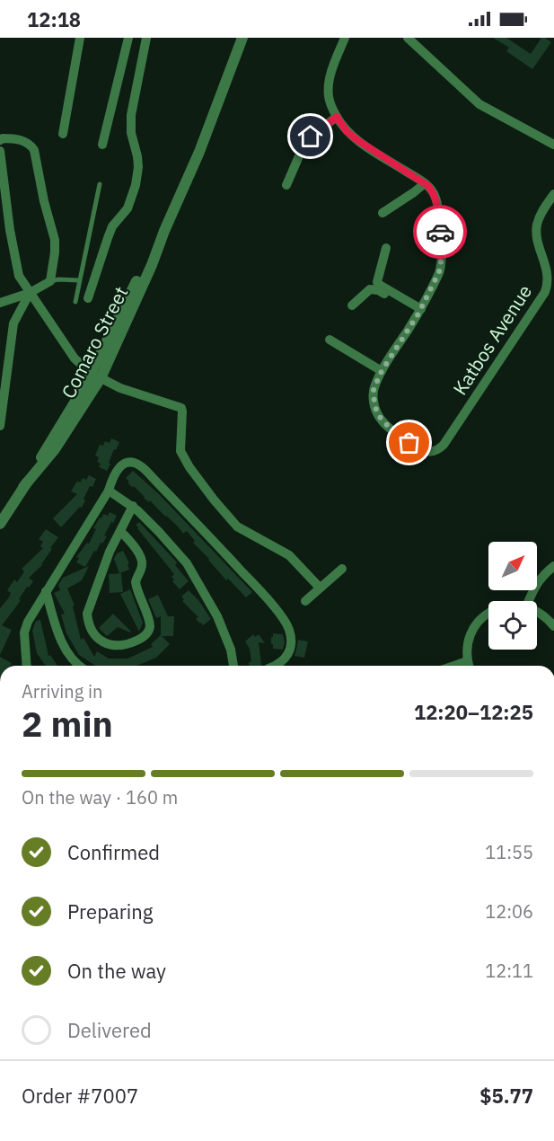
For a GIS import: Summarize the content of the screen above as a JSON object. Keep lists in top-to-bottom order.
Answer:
{
  "streets": {
    "street": ["Katbos Avenue", "Comaro Street"]
  },
  "north": "top right",
  "page": {
    "status": "12:18",
    "heading": ["2 min", "Arriving in", "12:20–12:25"],
    "panel": ["Order #7007", "$5.77"],
    "bar": "On the way · 160 m",
    "list": [
      ["Confirmed", "11:55"],
      ["Preparing", "12:06"],
      ["On the way", "12:11"],
      "Delivered"
    ]
  }
}
